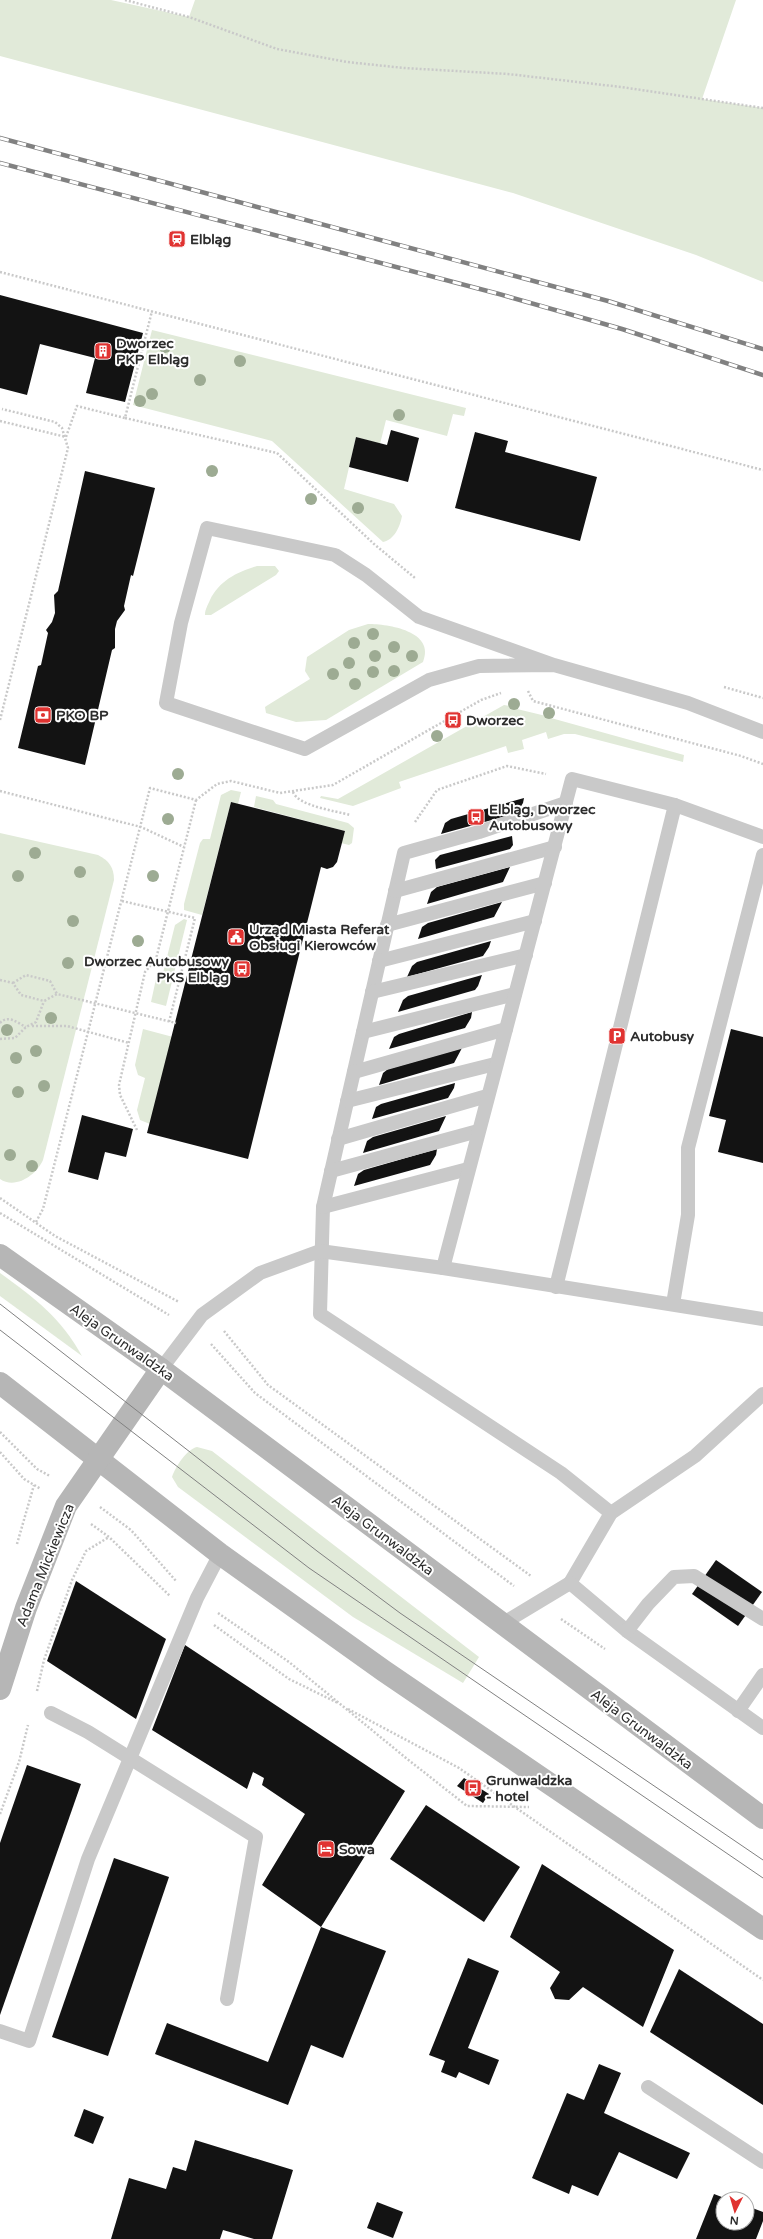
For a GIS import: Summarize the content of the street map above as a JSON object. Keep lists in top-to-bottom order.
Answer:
{
  "streets": {
    "main road": ["Aleja Grunwaldzka", "Adama Mickiewicza"]
  },
  "crossings": [
    ["Aleja Grunwaldzka", "Adama Mickiewicza"]
  ],
  "places": {
    "station": ["Elbląg"],
    "building": ["Dworzec PKP Elbląg"],
    "bank": ["PKO BP"],
    "bus stop": [
      "Dworzec",
      "Elbląg, Dworzec Autobusowy",
      "Dworzec Autobusowy PKS Elbląg",
      "Grunwaldzka - hotel"
    ],
    "public building": ["Urząd Miasta Referat Obsługi Kierowców"],
    "parking": ["Autobusy"],
    "hotel": ["Sowa"]
  },
  "north": "bottom"
}
